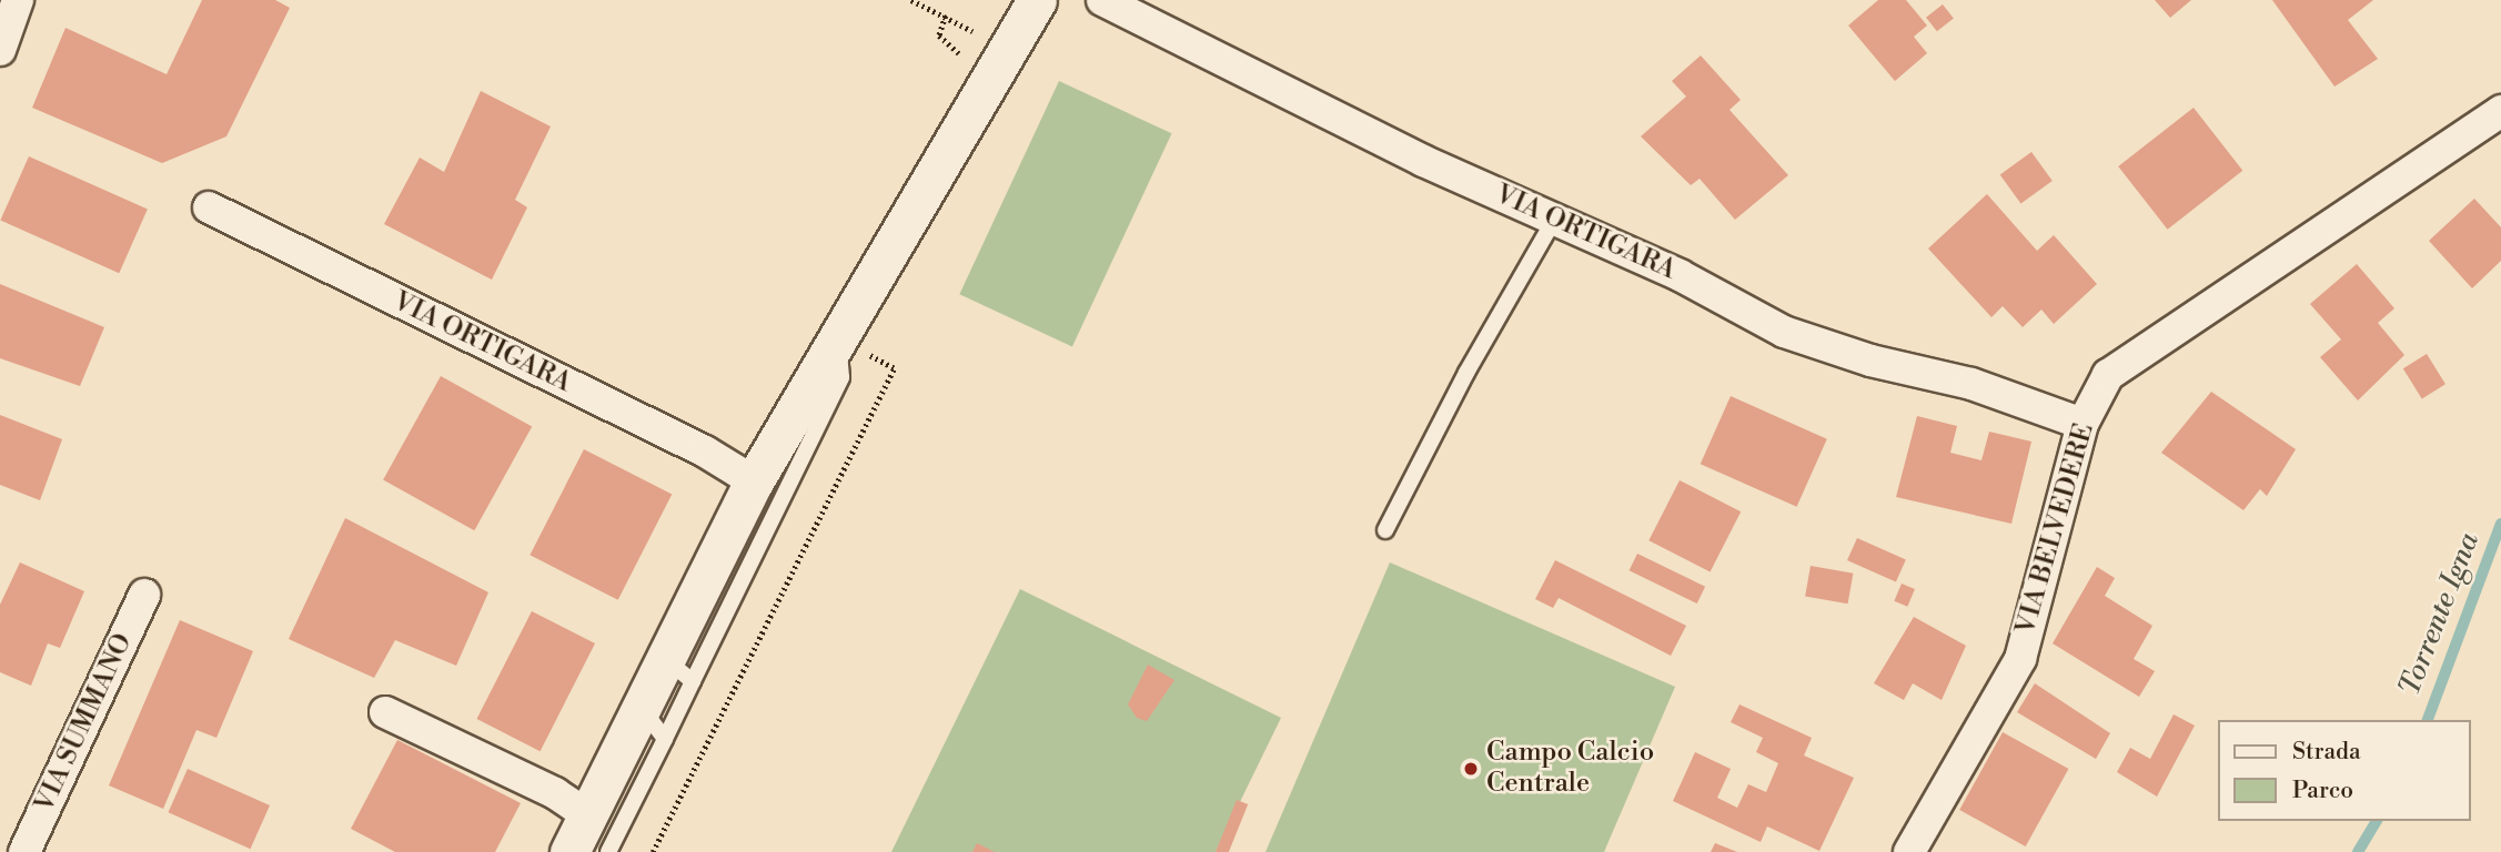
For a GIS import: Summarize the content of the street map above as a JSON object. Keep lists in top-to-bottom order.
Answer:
{
  "streets": {
    "street": ["VIA ORTIGARA", "VIA BELVEDERE", "VIA SUMMANO"]
  },
  "crossings": [
    ["VIA ORTIGARA", "VIA BELVEDERE"]
  ],
  "water": ["Torrente Igna"],
  "places": ["Campo Calcio Centrale"],
  "legend": ["Strada", "Parco"]
}
